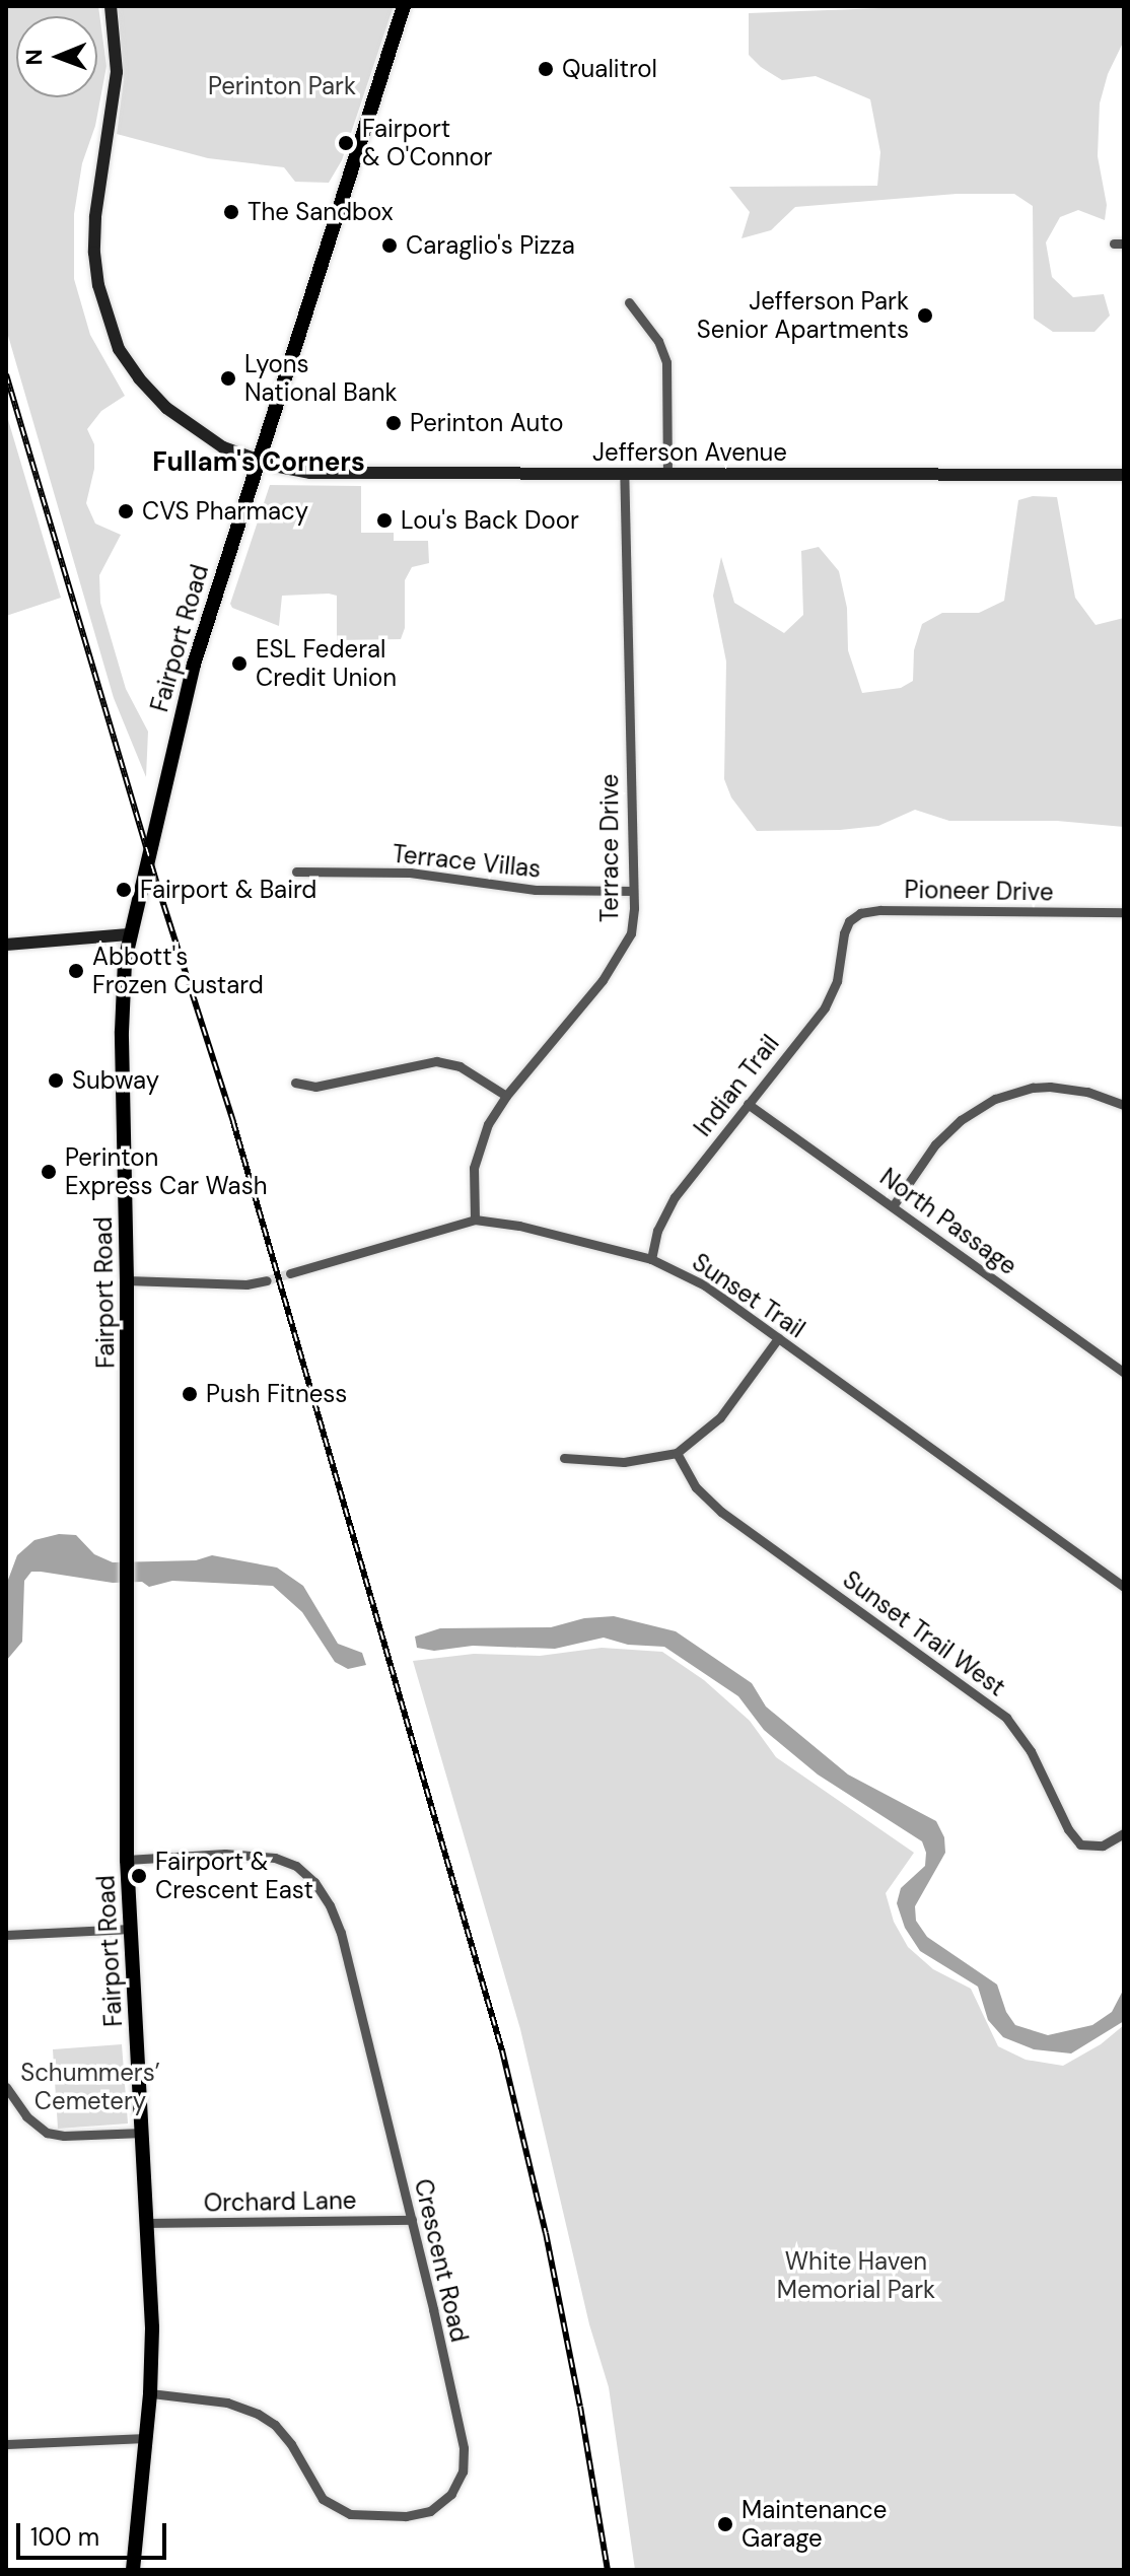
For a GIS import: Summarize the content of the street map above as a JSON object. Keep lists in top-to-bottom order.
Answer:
{
  "streets": {
    "main road": ["Fairport Road"],
    "street": [
      "Jefferson Avenue",
      "Terrace Drive",
      "Terrace Villas",
      "Pioneer Drive",
      "Indian Trail",
      "North Passage",
      "Sunset Trail",
      "Sunset Trail West",
      "Orchard Lane",
      "Crescent Road"
    ]
  },
  "crossings": [
    ["Jefferson Avenue", "Fairport Road"],
    ["Jefferson Avenue", "Terrace Drive"],
    ["Fairport Road", "Orchard Lane"],
    ["Fairport Road", "Crescent Road"],
    ["Terrace Drive", "Terrace Villas"],
    ["Terrace Drive", "Sunset Trail"],
    ["Pioneer Drive", "Indian Trail"],
    ["Indian Trail", "North Passage"],
    ["Indian Trail", "Sunset Trail"],
    ["Orchard Lane", "Crescent Road"]
  ],
  "districts": ["Fullam's Corners"],
  "parks": ["Perinton Park", "Schummers’ Cemetery", "White Haven Memorial Park"],
  "places": [
    "Qualitrol",
    "Fairport & O'Connor",
    "The Sandbox",
    "Caraglio's Pizza",
    "Jefferson Park Senior Apartments",
    "Lyons National Bank",
    "Perinton Auto",
    "CVS Pharmacy",
    "Lou's Back Door",
    "ESL Federal Credit Union",
    "Fairport & Baird",
    "Abbott's Frozen Custard",
    "Subway",
    "Perinton Express Car Wash",
    "Push Fitness",
    "Fairport & Crescent East",
    "Maintenance Garage"
  ],
  "scale_bar": "100 m",
  "north": "left"
}
